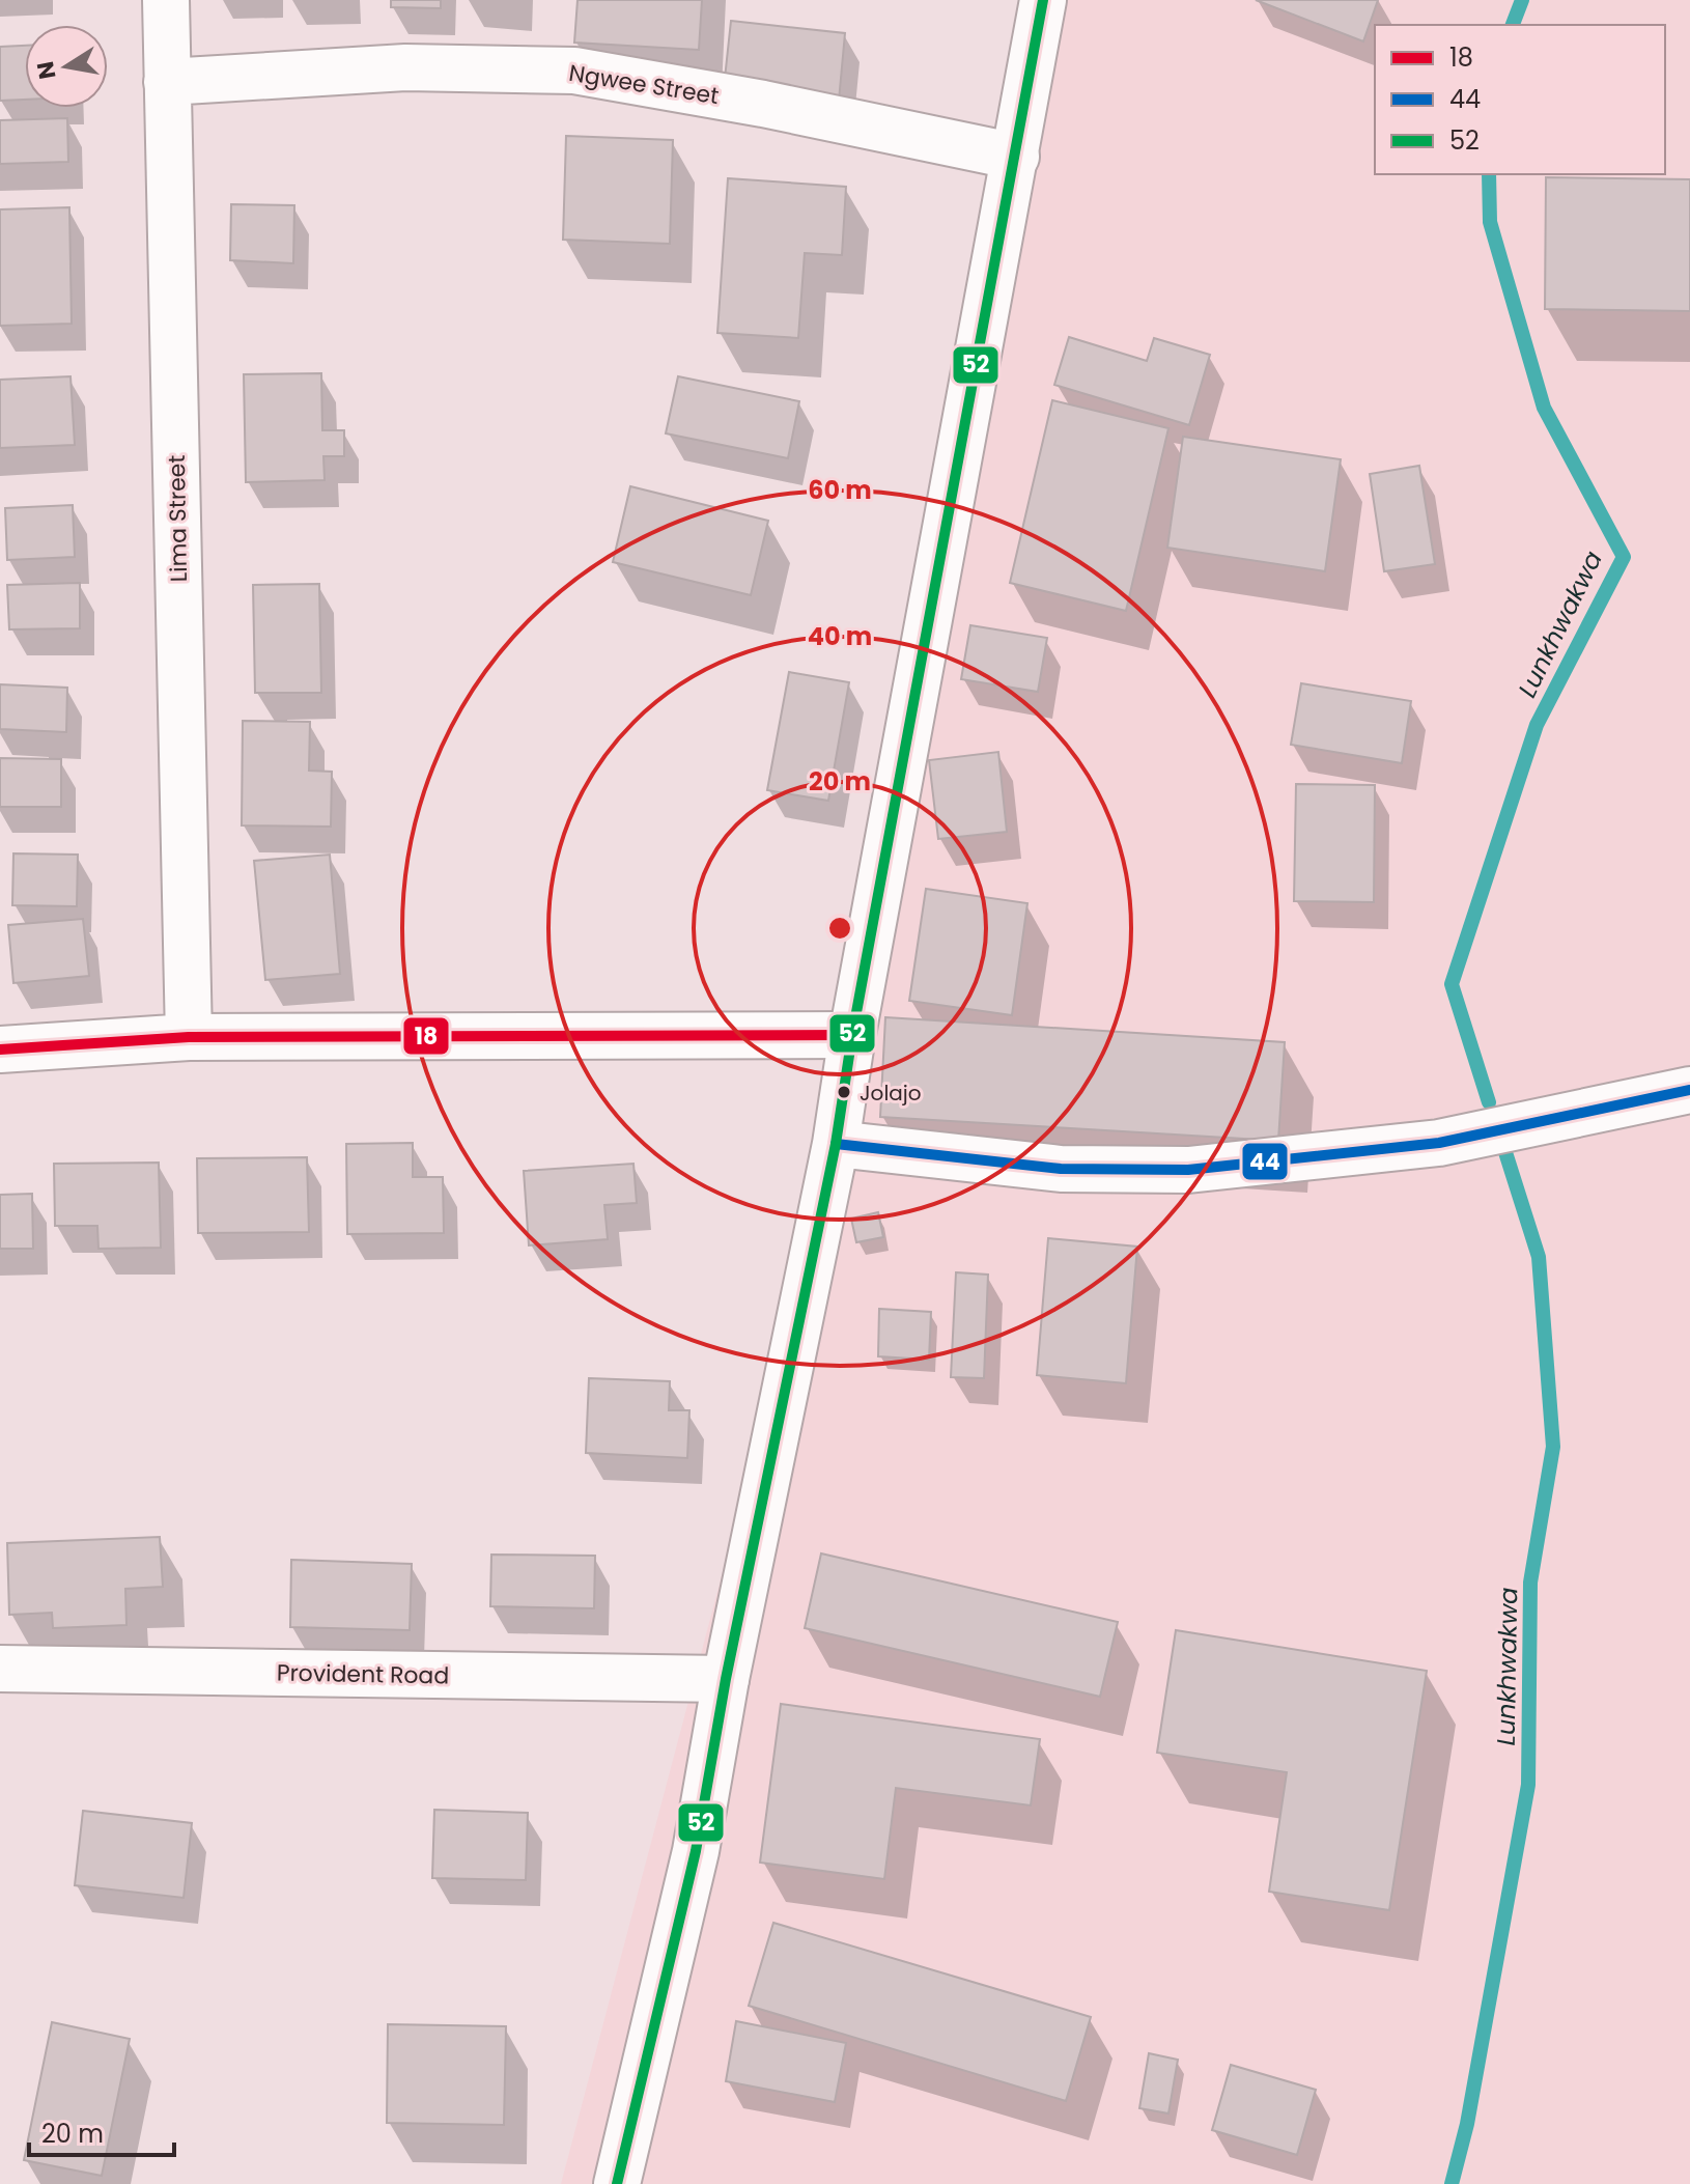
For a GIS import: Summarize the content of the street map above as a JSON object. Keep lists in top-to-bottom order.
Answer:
{
  "streets": {
    "street": ["Ngwee Street", "Lima Street", "Provident Road"]
  },
  "crossings": [
    ["Ngwee Street", "Lima Street"]
  ],
  "water": ["Lunkhwakwa"],
  "places": ["Jolajo"],
  "lines": ["transit line 52", "transit line 18", "transit line 44"],
  "legend": ["18", "44", "52"],
  "scale_bar": "20 m",
  "north": "left",
  "rings": ["60 m", "40 m", "20 m"]
}
